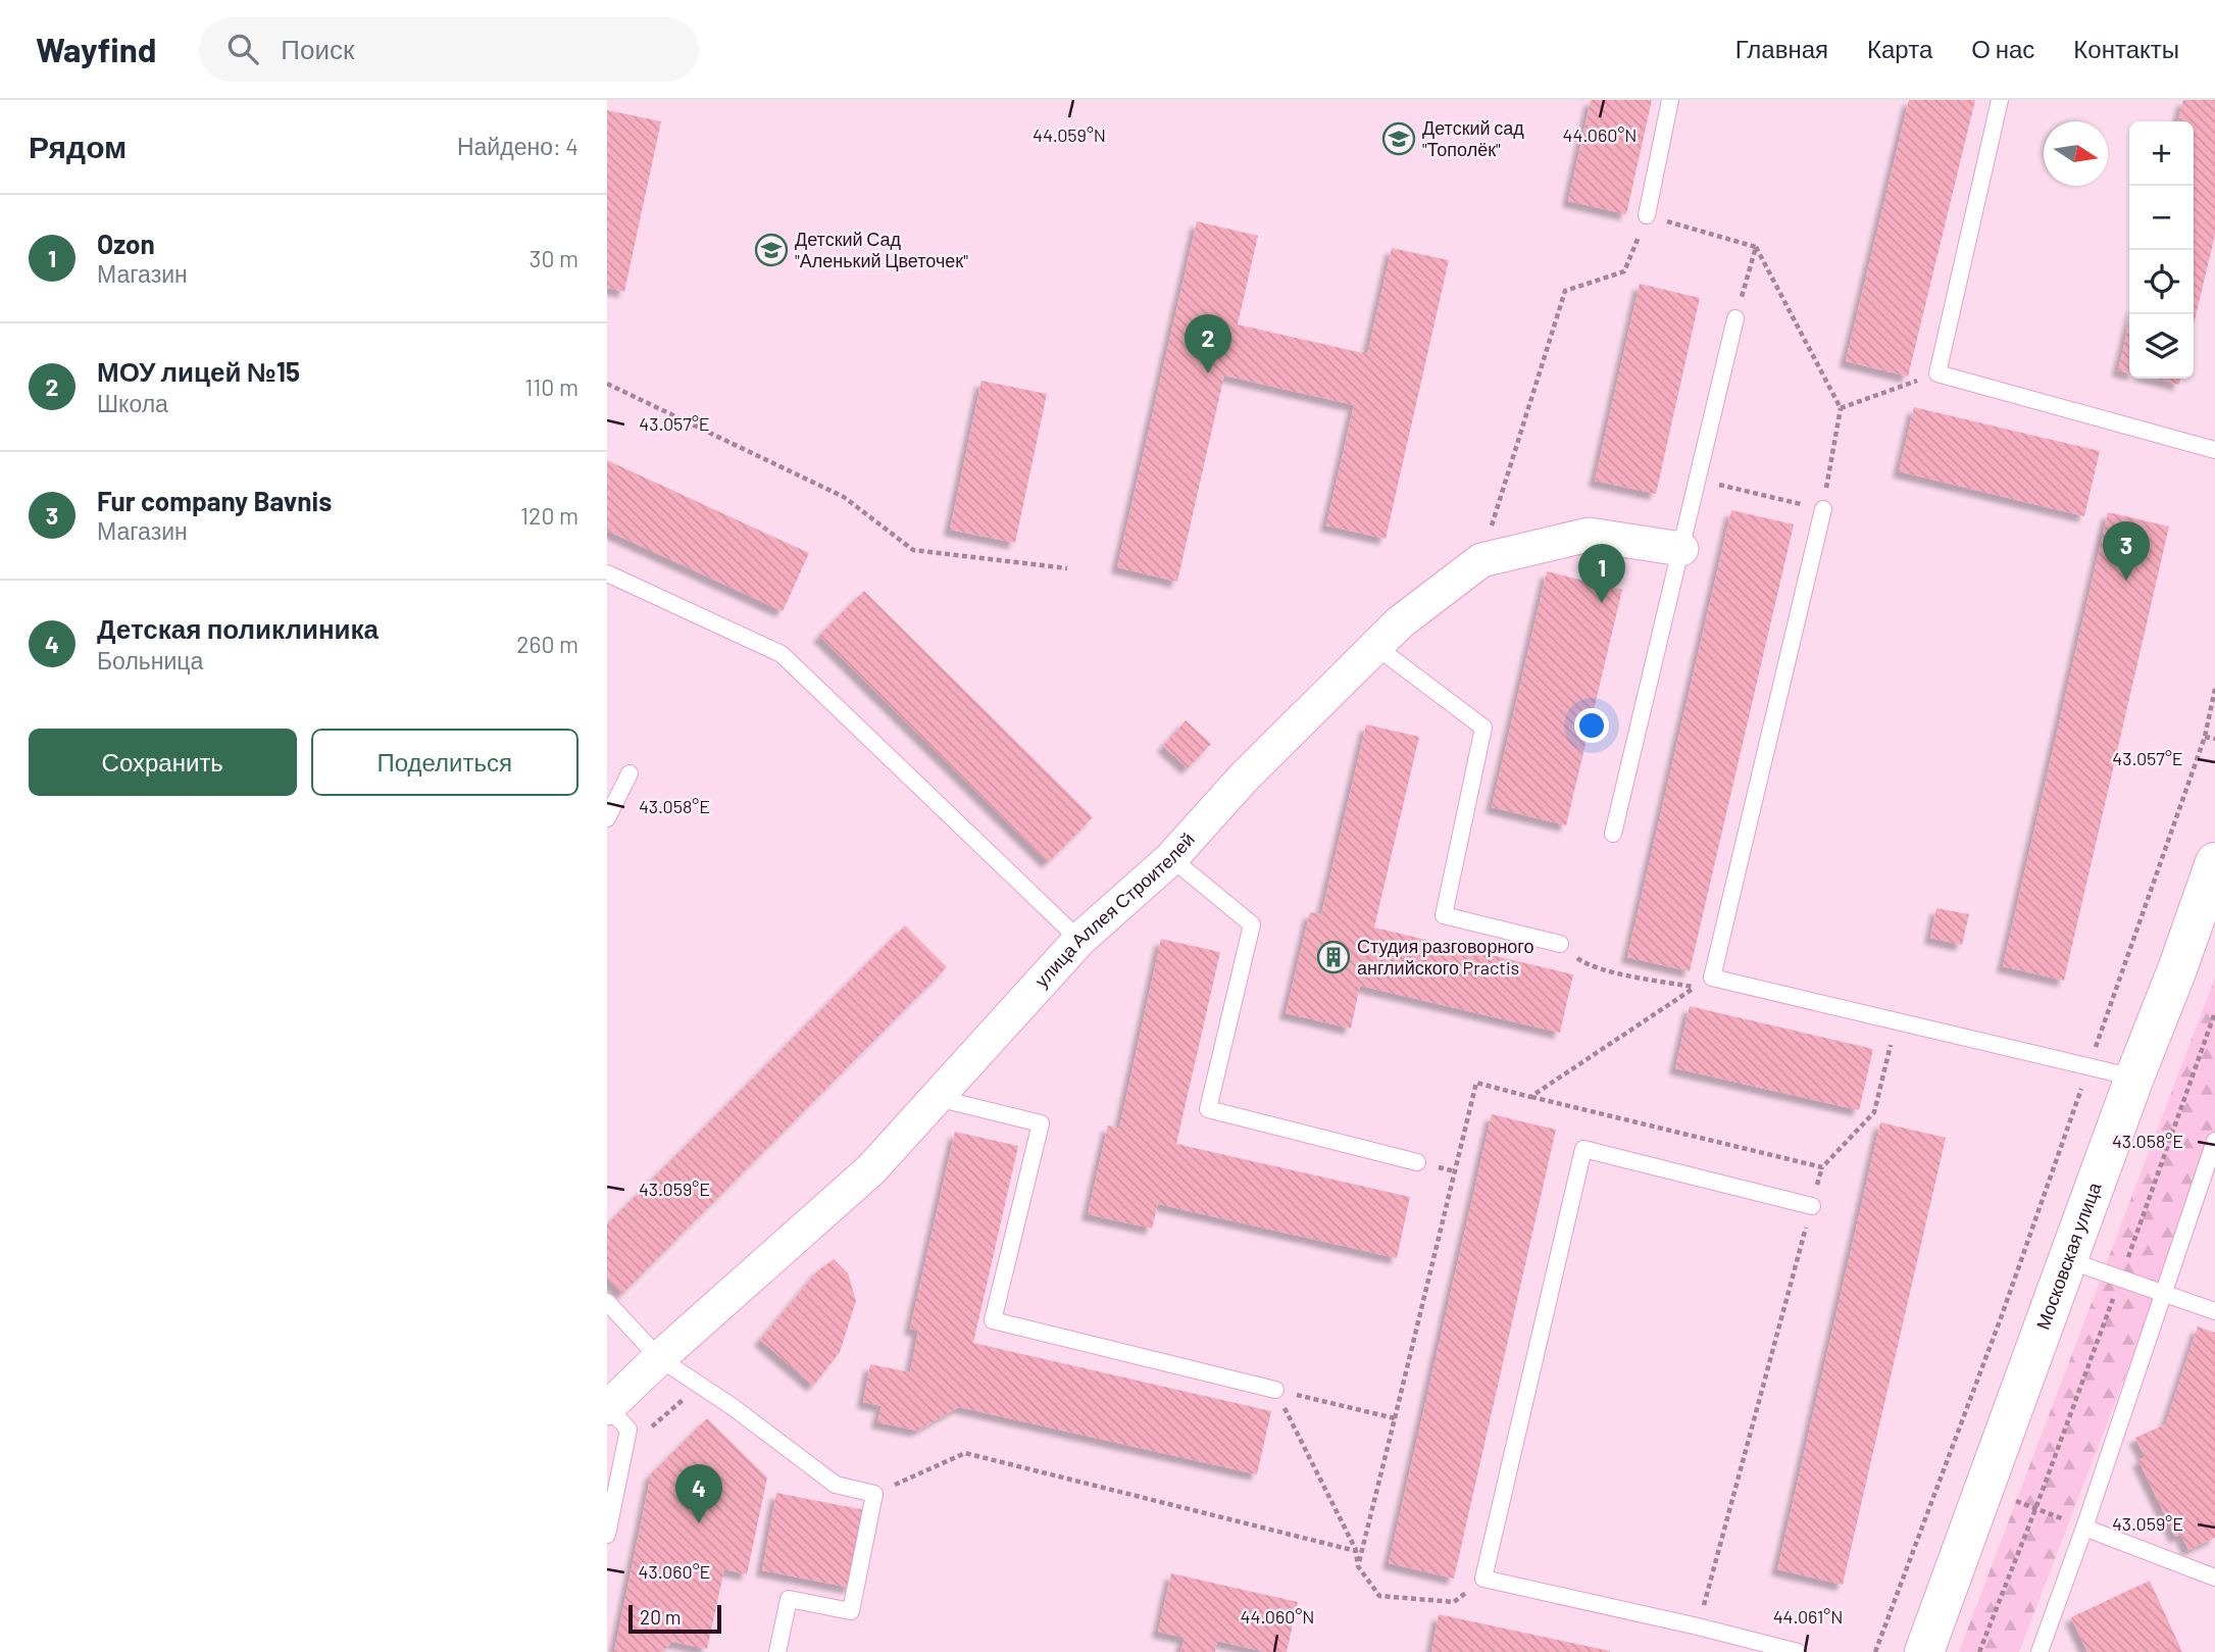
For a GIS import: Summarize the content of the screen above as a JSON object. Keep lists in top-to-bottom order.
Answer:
{
  "streets": {
    "street": ["улица Аллея Строителей", "Московская улица"]
  },
  "places": {
    "school or university": ["Детский сад \"Тополёк\"", "Детский Сад \"Аленький Цветочек\""],
    "building": ["Студия разговорного английского Practis"]
  },
  "scale_bar": "20 m",
  "north": "right",
  "page": {
    "header": "Wayfind",
    "search": "Поиск",
    "nav": [
      "Главная",
      "Карта",
      "О нас",
      "Контакты"
    ],
    "heading": ["Рядом", "Найдено: 4"],
    "map_buttons": ["+", "−"],
    "list": [
      {
        "mark": "1",
        "name": "Ozon",
        "note": "Магазин",
        "value": "30 m"
      },
      {
        "mark": "2",
        "name": "МОУ лицей №15",
        "note": "Школа",
        "value": "110 m"
      },
      {
        "mark": "3",
        "name": "Fur company Bavnis",
        "note": "Магазин",
        "value": "120 m"
      },
      {
        "mark": "4",
        "name": "Детская поликлиника",
        "note": "Больница",
        "value": "260 m"
      }
    ],
    "pins": [
      "2",
      "3",
      "1",
      "4"
    ],
    "buttons": ["Сохранить", "Поделиться"],
    "scale": "20 m"
  },
  "coordinates": [
    "44.059°N",
    "44.060°N",
    "43.057°E",
    "43.058°E",
    "43.059°E",
    "43.060°E",
    "44.061°N"
  ]
}
